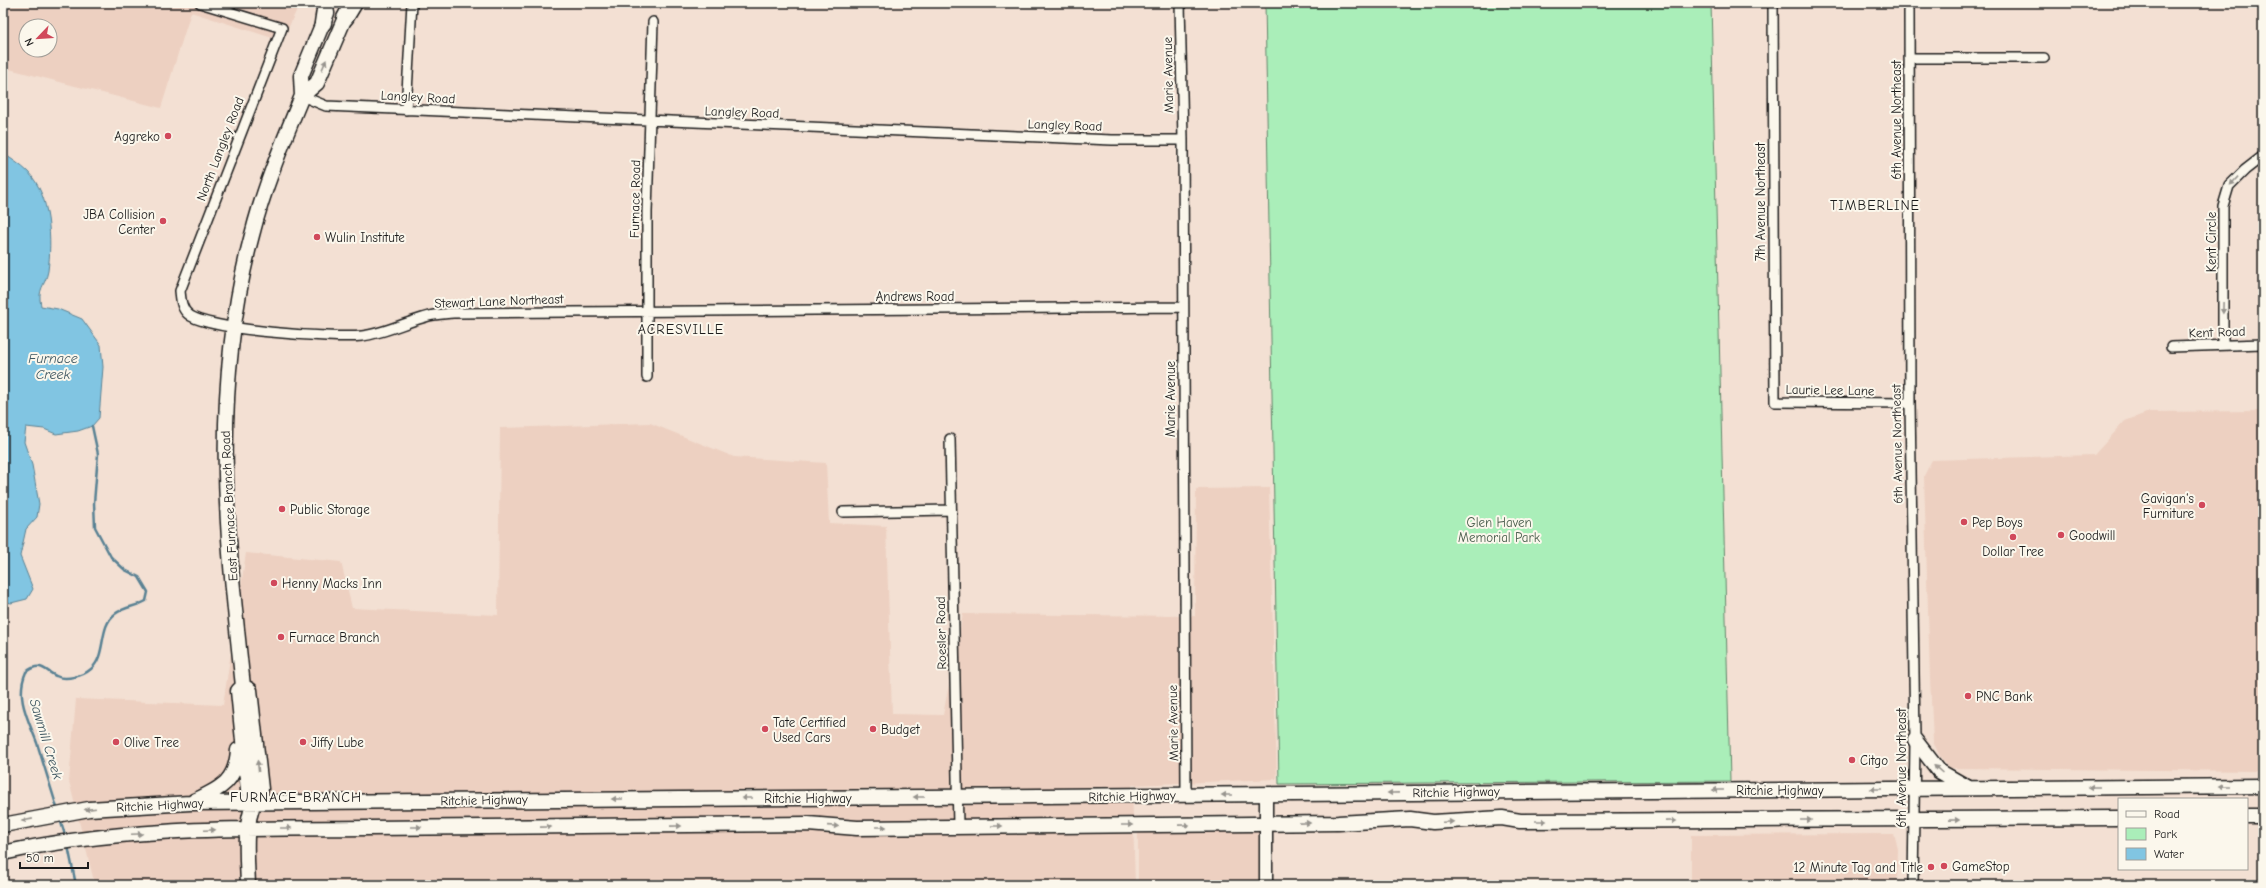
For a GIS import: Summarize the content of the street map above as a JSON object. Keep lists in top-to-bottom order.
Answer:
{
  "streets": {
    "main road": ["East Furnace Branch Road", "Ritchie Highway"],
    "street": [
      "Marie Avenue",
      "Langley Road",
      "6th Avenue Northeast",
      "North Langley Road",
      "Furnace Road",
      "7th Avenue Northeast",
      "Kent Circle",
      "Andrews Road",
      "Stewart Lane Northeast",
      "Kent Road",
      "Laurie Lee Lane",
      "Roesler Road"
    ]
  },
  "crossings": [
    ["Marie Avenue", "Langley Road"],
    ["Marie Avenue", "Andrews Road"],
    ["Marie Avenue", "Ritchie Highway"],
    ["Langley Road", "Furnace Road"],
    ["Langley Road", "East Furnace Branch Road"],
    ["6th Avenue Northeast", "Laurie Lee Lane"],
    ["6th Avenue Northeast", "Ritchie Highway"],
    ["North Langley Road", "Stewart Lane Northeast"],
    ["North Langley Road", "East Furnace Branch Road"],
    ["Furnace Road", "Andrews Road"],
    ["Furnace Road", "Stewart Lane Northeast"],
    ["7th Avenue Northeast", "Laurie Lee Lane"],
    ["Kent Circle", "Kent Road"],
    ["Andrews Road", "Stewart Lane Northeast"],
    ["Stewart Lane Northeast", "East Furnace Branch Road"],
    ["East Furnace Branch Road", "Ritchie Highway"],
    ["Roesler Road", "Ritchie Highway"]
  ],
  "one_way": ["Kent Circle"],
  "districts": ["TIMBERLINE", "ACRESVILLE", "FURNACE BRANCH"],
  "water": ["Furnace Creek", "Sawmill Creek"],
  "parks": ["Glen Haven Memorial Park"],
  "places": [
    "Aggreko",
    "JBA Collision Center",
    "Wulin Institute",
    "Gavigan's Furniture",
    "Public Storage",
    "Pep Boys",
    "Goodwill",
    "Dollar Tree",
    "Henny Macks Inn",
    "Furnace Branch",
    "PNC Bank",
    "Tate Certified Used Cars",
    "Budget",
    "Olive Tree",
    "Jiffy Lube",
    "Citgo",
    "GameStop",
    "12 Minute Tag and Title"
  ],
  "legend": ["Road", "Park", "Water"],
  "scale_bar": "50 m",
  "north": "bottom left"
}
